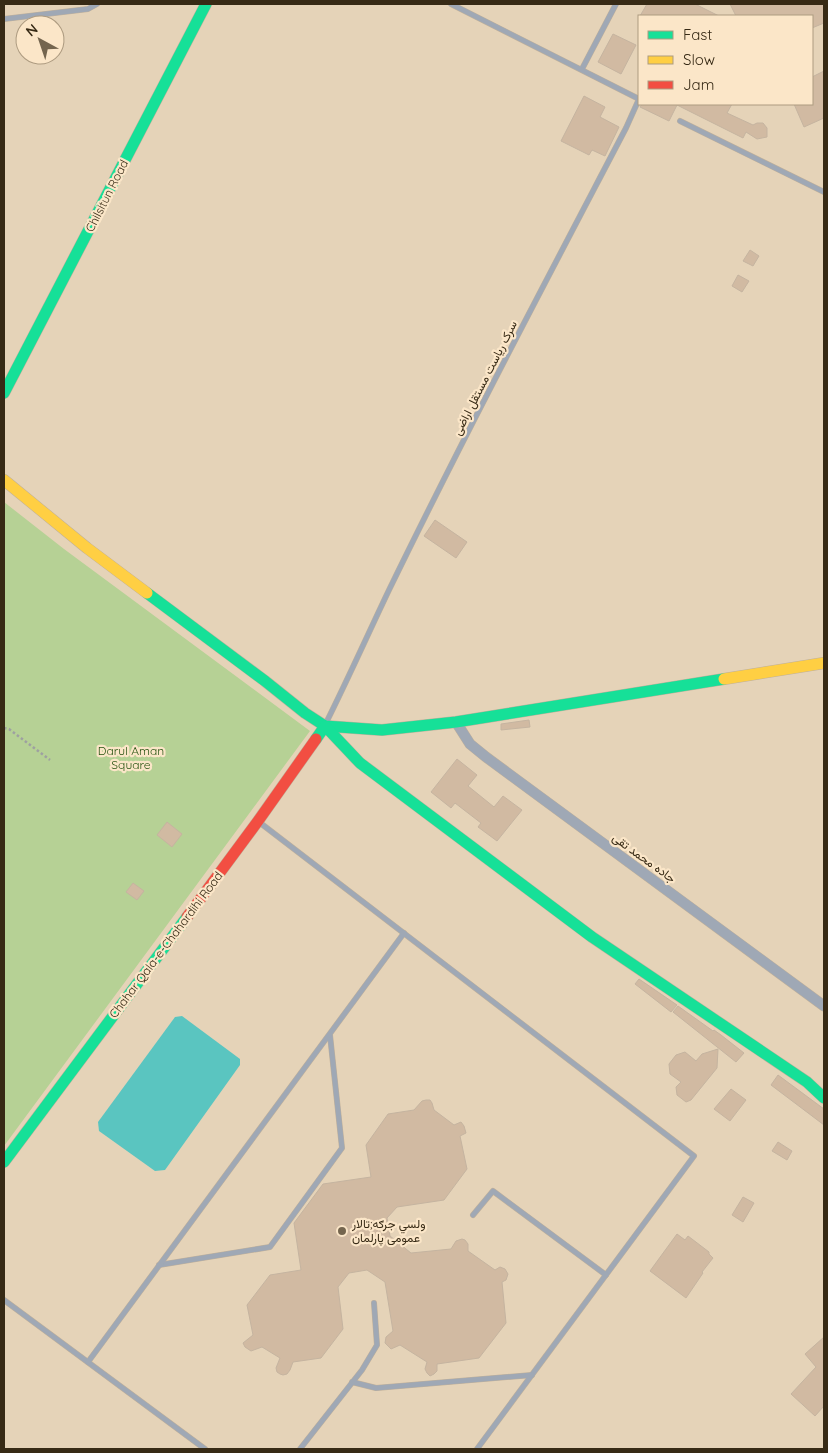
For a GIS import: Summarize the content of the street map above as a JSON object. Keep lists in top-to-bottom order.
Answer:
{
  "streets": {
    "main road": ["Chilsitun Road", "Chahar Qala-e-Chahardihi Road"],
    "street": ["جاده محمد تقی"],
    "lane": ["سرک ریاست مستقل اراضی"]
  },
  "crossings": [
    ["سرک ریاست مستقل اراضی", "Chahar Qala-e-Chahardihi Road"]
  ],
  "parks": ["Darul Aman Square"],
  "places": ["ولسي جرګه;تالار عمومی پارلمان"],
  "legend": ["Fast", "Slow", "Jam"],
  "north": "top left"
}
